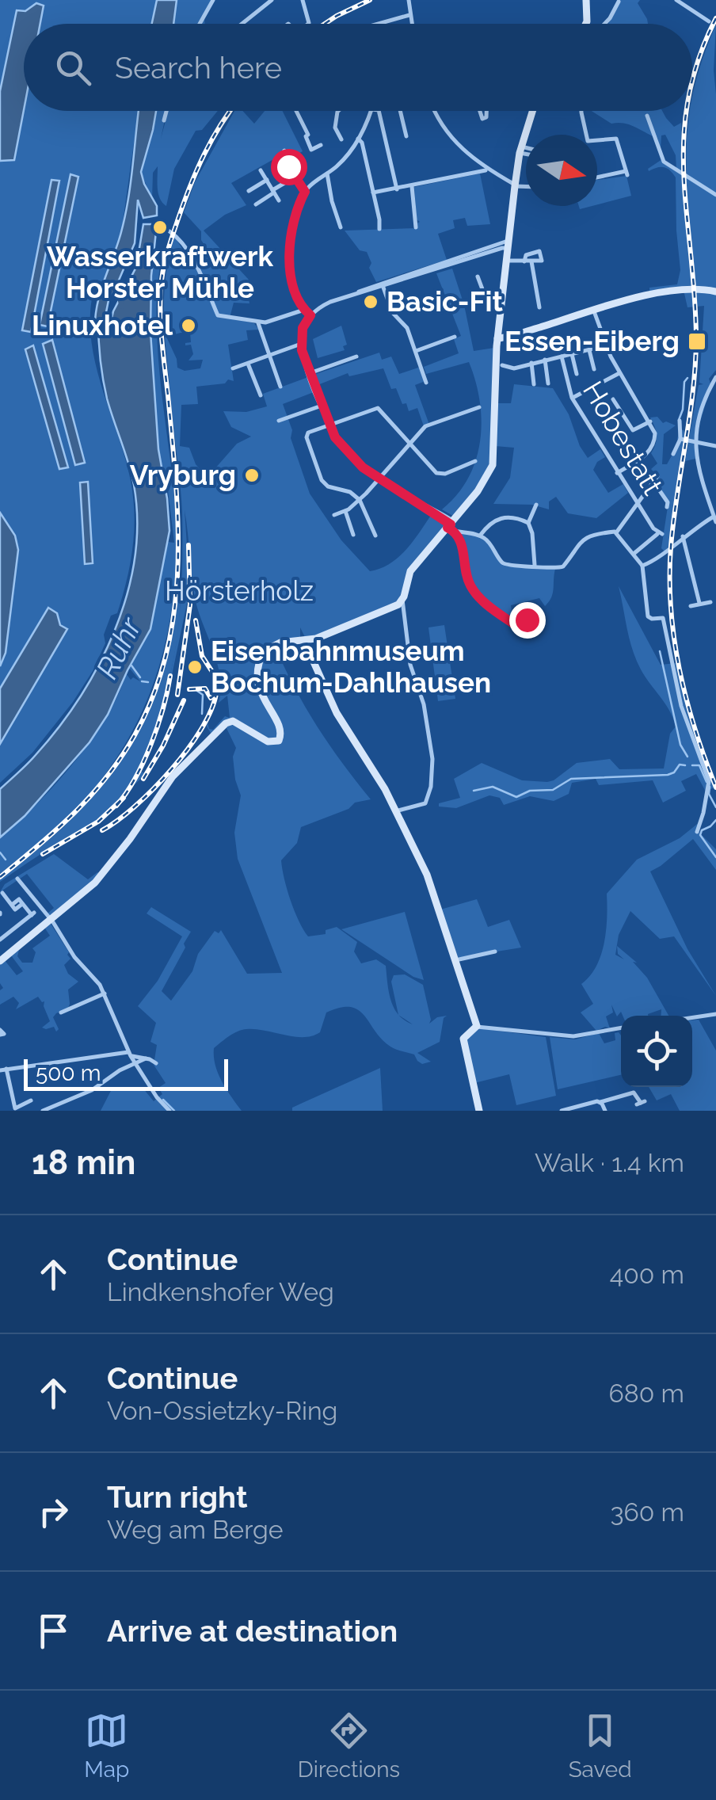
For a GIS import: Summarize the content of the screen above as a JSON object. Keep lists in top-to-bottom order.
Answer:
{
  "streets": {
    "street": ["Hobestatt"]
  },
  "water": ["Ruhr"],
  "parks": ["Hörsterholz"],
  "places": {
    "other": [
      "Wasserkraftwerk Horster Mühle",
      "Basic-Fit",
      "Linuxhotel",
      "Vryburg",
      "Eisenbahnmuseum Bochum-Dahlhausen"
    ],
    "transit": ["Essen-Eiberg"]
  },
  "scale_bar": "500 m",
  "north": "right",
  "page": {
    "search": "Search here",
    "scale": "500 m",
    "heading": ["18 min", "Walk · 1.4 km"],
    "list": [
      ["Continue", "Lindkenshofer Weg", "400 m"],
      ["Continue", "Von-Ossietzky-Ring", "680 m"],
      ["Turn right", "Weg am Berge", "360 m"],
      "Arrive at destination"
    ],
    "nav": ["Map", "Directions", "Saved"]
  }
}
